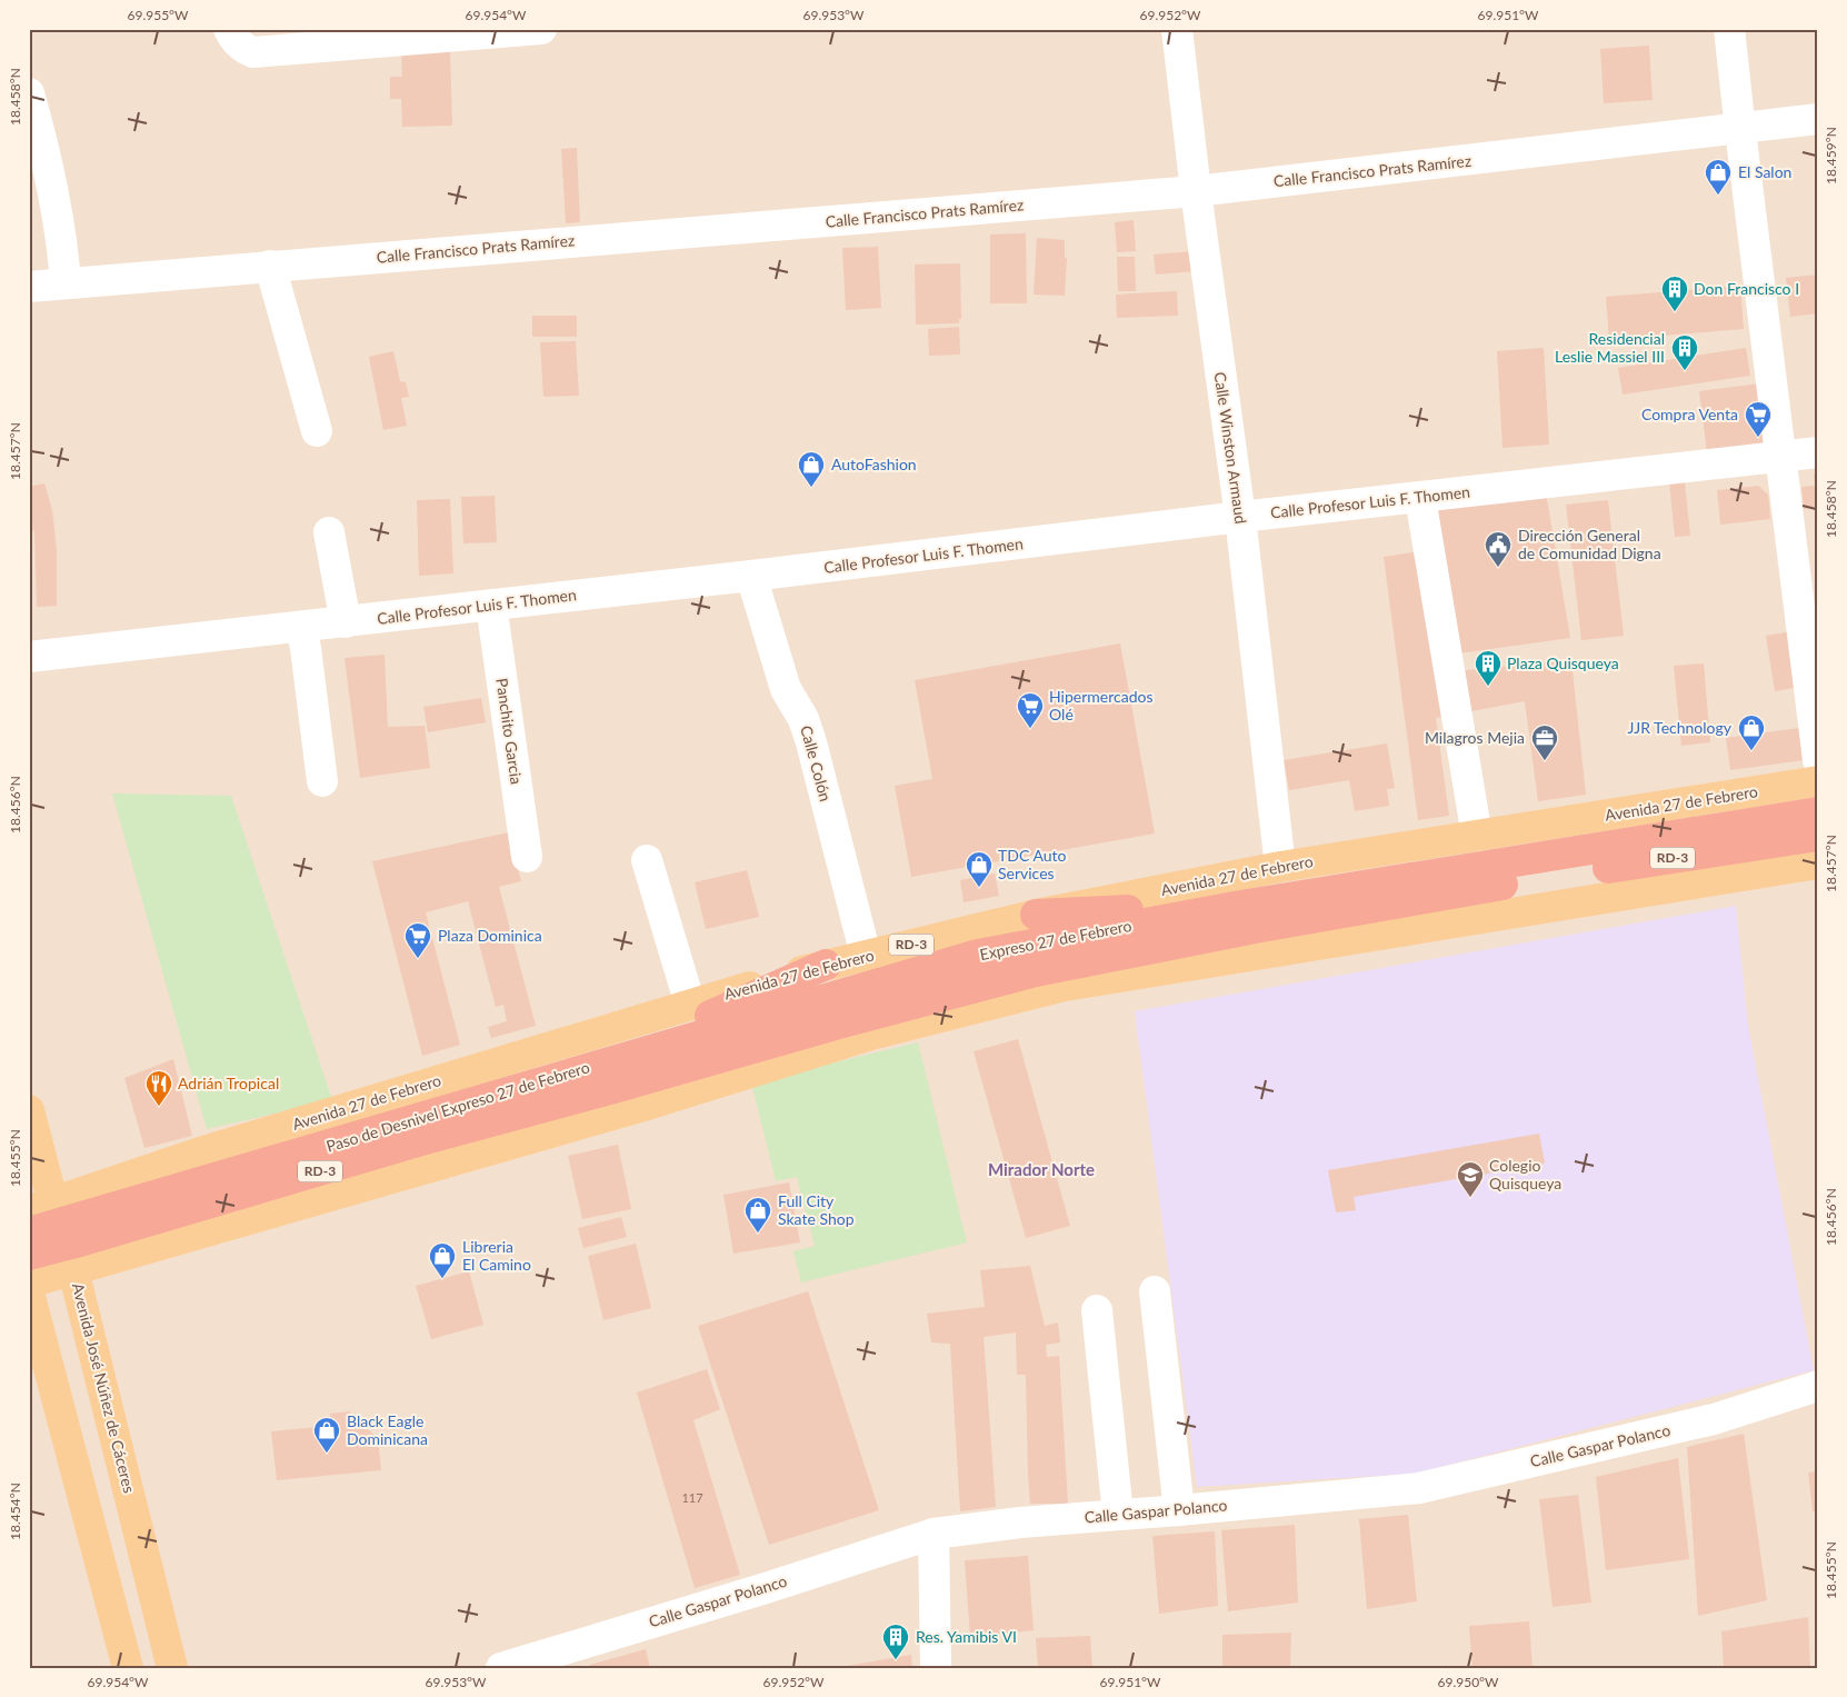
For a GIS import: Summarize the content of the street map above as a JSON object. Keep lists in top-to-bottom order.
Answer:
{
  "streets": {
    "highway": ["RD-3", "Expreso 27 de Febrero", "Paso de Desnivel Expreso 27 de Febrero"],
    "main road": ["Avenida 27 de Febrero", "Avenida José Núñez de Cáceres"],
    "street": [
      "Calle Francisco Prats Ramírez",
      "Calle Winston Armaud",
      "Calle Profesor Luis F. Thomen",
      "Panchito Garcia",
      "Calle Colón",
      "Calle Gaspar Polanco"
    ]
  },
  "crossings": [
    ["Calle Francisco Prats Ramírez", "Calle Winston Armaud"],
    ["Calle Winston Armaud", "Calle Profesor Luis F. Thomen"],
    ["Calle Winston Armaud", "Avenida 27 de Febrero"],
    ["Calle Profesor Luis F. Thomen", "Panchito Garcia"],
    ["Calle Profesor Luis F. Thomen", "Calle Colón"],
    ["Calle Colón", "Avenida 27 de Febrero"],
    ["Avenida 27 de Febrero", "Avenida José Núñez de Cáceres"],
    ["RD-3", "Expreso 27 de Febrero"],
    ["RD-3", "Avenida José Núñez de Cáceres"],
    ["Expreso 27 de Febrero", "Paso de Desnivel Expreso 27 de Febrero"]
  ],
  "districts": ["Mirador Norte"],
  "places": {
    "shop": [
      "El Salon",
      "AutoFashion",
      "JJR Technology",
      "TDC Auto Services",
      "Full City Skate Shop",
      "Libreria El Camino",
      "Black Eagle Dominicana"
    ],
    "building": [
      "Don Francisco I",
      "Residencial Leslie Massiel III",
      "Plaza Quisqueya",
      "Res. Yamibis VI"
    ],
    "supermarket": ["Compra Venta", "Hipermercados Olé", "Plaza Dominica"],
    "public building": ["Dirección General de Comunidad Digna"],
    "office": ["Milagros Mejia"],
    "restaurant": ["Adrián Tropical"],
    "school or university": ["Colegio Quisqueya"]
  },
  "house_numbers": ["117"],
  "coordinates": [
    "69.955°W",
    "69.954°W",
    "69.953°W",
    "69.952°W",
    "69.951°W",
    "18.458°N",
    "18.459°N",
    "18.457°N",
    "18.456°N",
    "18.455°N",
    "18.454°N",
    "69.950°W"
  ]
}
